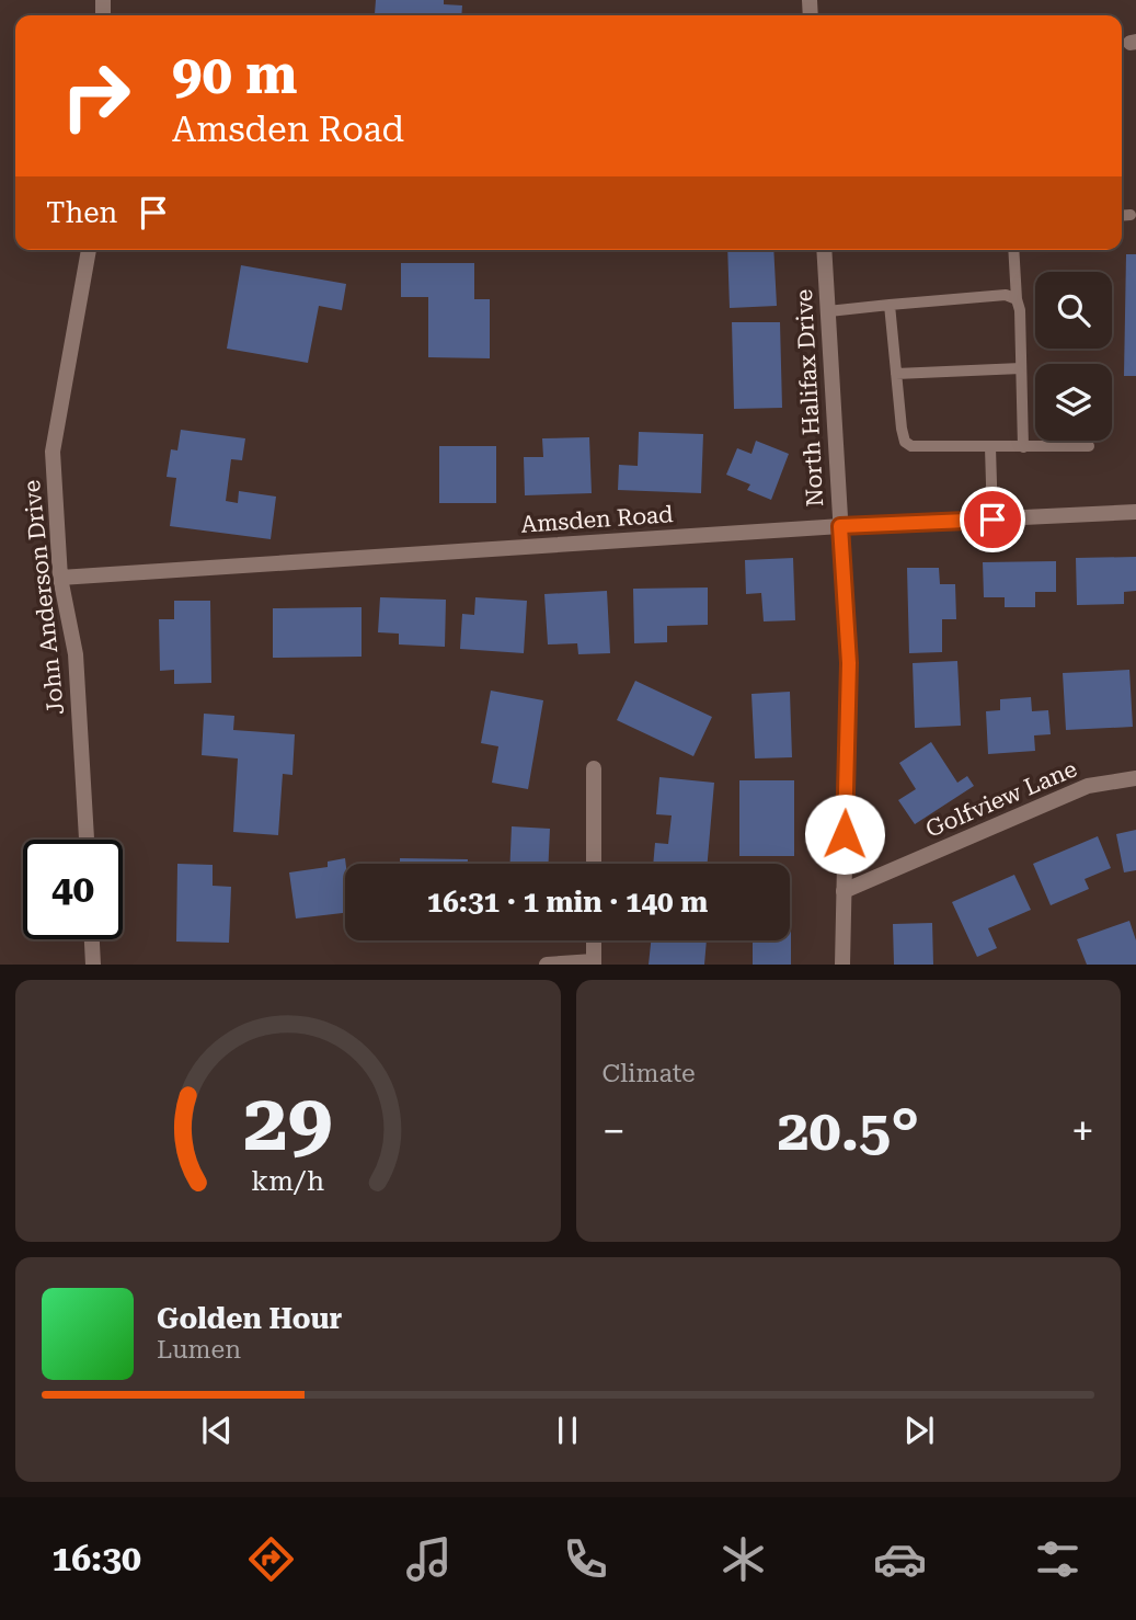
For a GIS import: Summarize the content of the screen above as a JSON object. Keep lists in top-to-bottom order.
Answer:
{
  "streets": {
    "street": [
      "North Halifax Drive",
      "Amsden Road",
      "John Anderson Drive",
      "Golfview Lane"
    ]
  },
  "crossings": [
    ["North Halifax Drive", "Amsden Road"],
    ["North Halifax Drive", "Golfview Lane"],
    ["Amsden Road", "John Anderson Drive"]
  ],
  "page": {
    "turn": ["90 m", "Amsden Road"],
    "then": "Then",
    "limit": "40",
    "trip": "16:31 · 1 min · 140 m",
    "tile": "Climate",
    "heat": ["−", "20.5°", "+"],
    "song": ["Golden Hour", "Lumen"],
    "tabs": "16:30",
    "gauge": ["29", "km/h"]
  }
}
